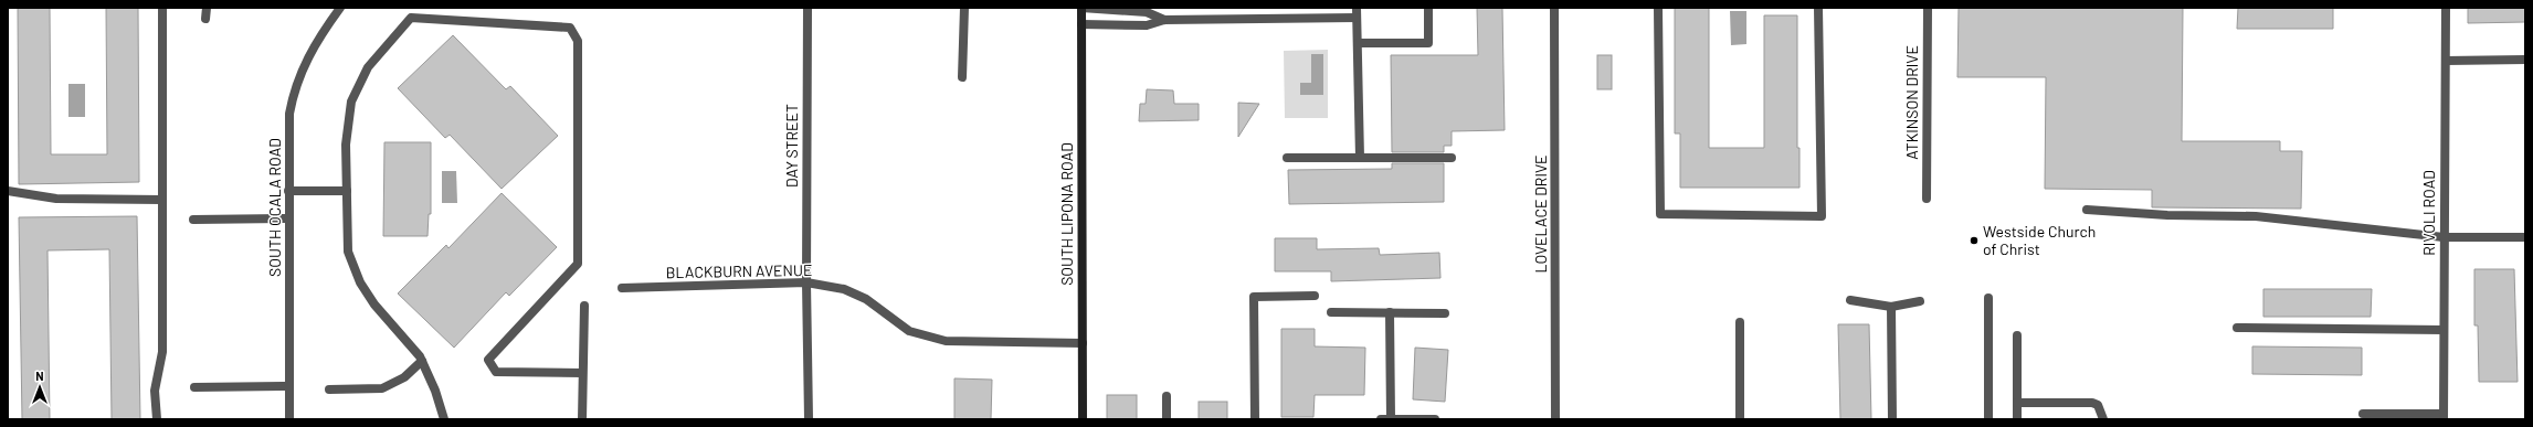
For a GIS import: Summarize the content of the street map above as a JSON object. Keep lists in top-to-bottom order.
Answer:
{
  "streets": {
    "street": [
      "ATKINSON DRIVE",
      "DAY STREET",
      "SOUTH OCALA ROAD",
      "RIVOLI ROAD",
      "SOUTH LIPONA ROAD",
      "LOVELACE DRIVE",
      "BLACKBURN AVENUE"
    ]
  },
  "crossings": [
    ["DAY STREET", "BLACKBURN AVENUE"],
    ["SOUTH LIPONA ROAD", "BLACKBURN AVENUE"]
  ],
  "places": ["Westside Church of Christ"],
  "north": "top"
}
